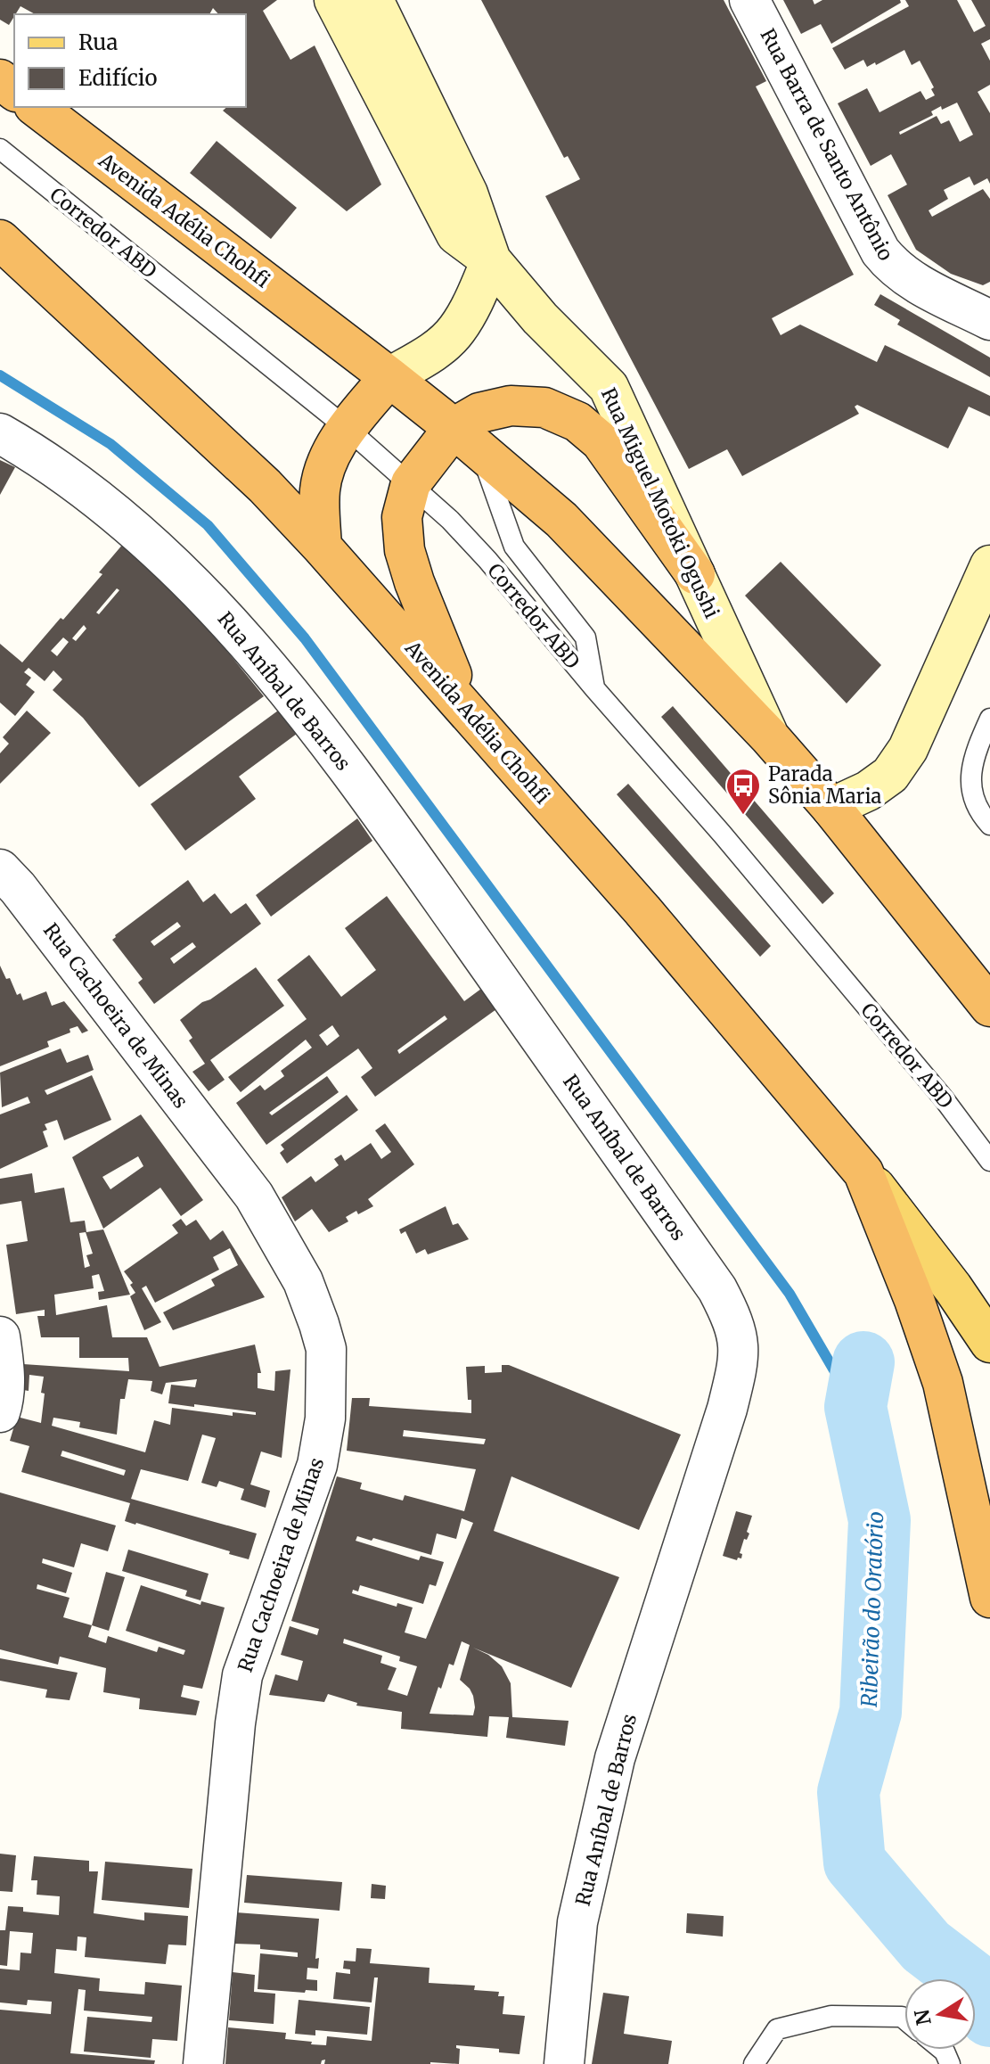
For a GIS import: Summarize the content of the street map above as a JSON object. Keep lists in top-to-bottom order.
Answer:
{
  "streets": {
    "highway": ["Avenida Adélia Chohfi"],
    "main road": ["Rua Miguel Motoki Ogushi"],
    "street": ["Rua Barra de Santo Antônio", "Rua Aníbal de Barros", "Rua Cachoeira de Minas"],
    "lane": ["Corredor ABD"]
  },
  "crossings": [
    ["Avenida Adélia Chohfi", "Rua Miguel Motoki Ogushi"]
  ],
  "water": ["Ribeirão do Oratório"],
  "places": {
    "bus stop": ["Parada Sônia Maria"]
  },
  "legend": ["Rua", "Edifício"],
  "north": "left"
}
